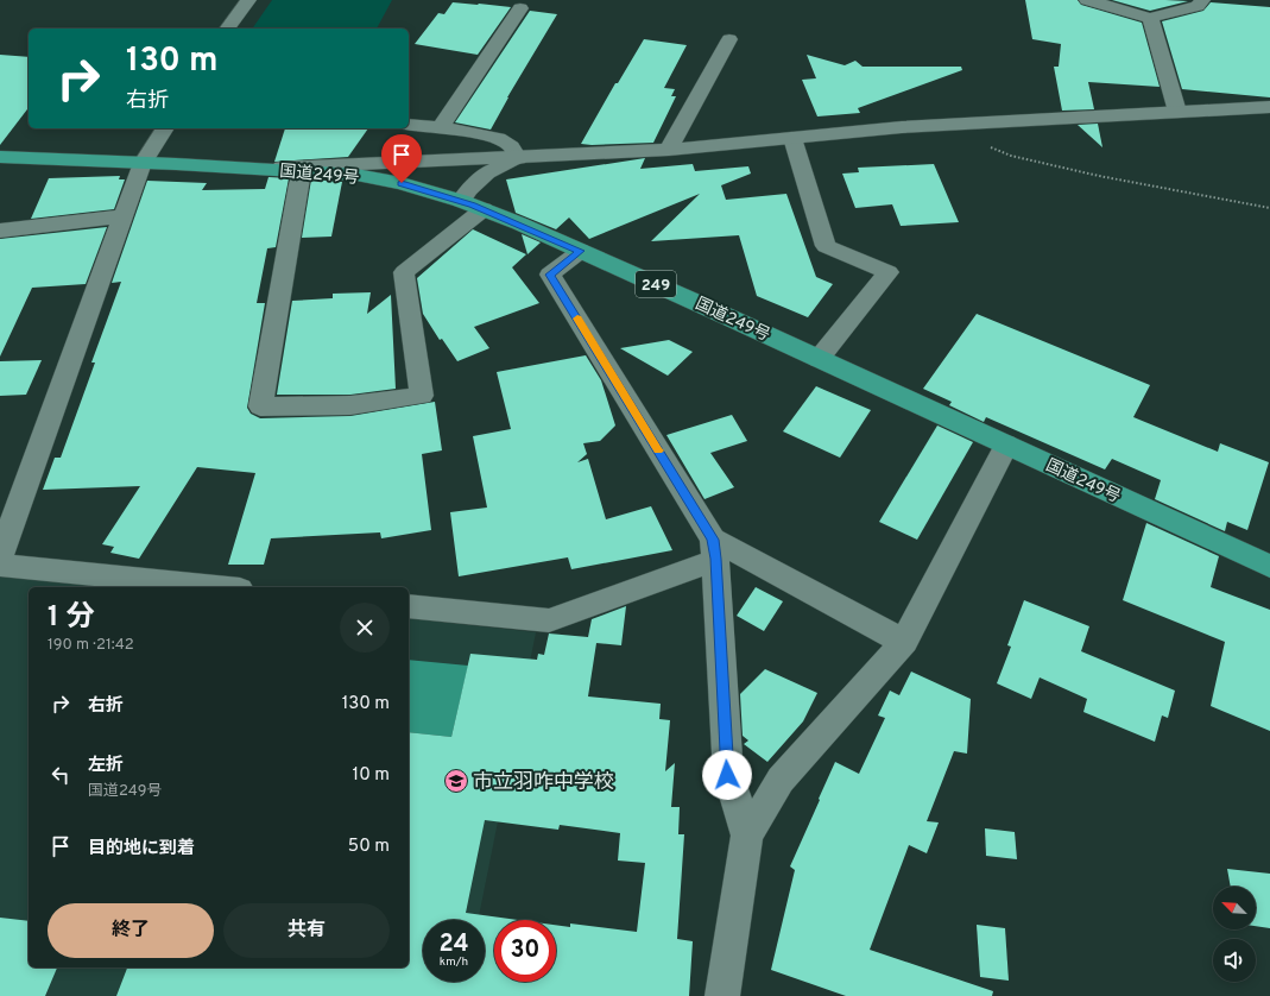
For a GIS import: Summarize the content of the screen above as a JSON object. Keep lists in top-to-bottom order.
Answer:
{
  "streets": {
    "highway": ["国道249号", "249"]
  },
  "places": {
    "school or university": ["市立羽咋中学校"]
  },
  "north": "top left",
  "page": {
    "turn": ["130 m", "右折"],
    "heading": ["1 分", "190 m · 21:42"],
    "list": [
      {
        "name": "右折",
        "value": "130 m"
      },
      {
        "name": "左折",
        "note": "国道249号",
        "value": "10 m"
      },
      {
        "name": "目的地に到着",
        "value": "50 m"
      }
    ],
    "buttons": ["終了", "共有"],
    "speed": "24 km/h",
    "limit": "30"
  }
}
